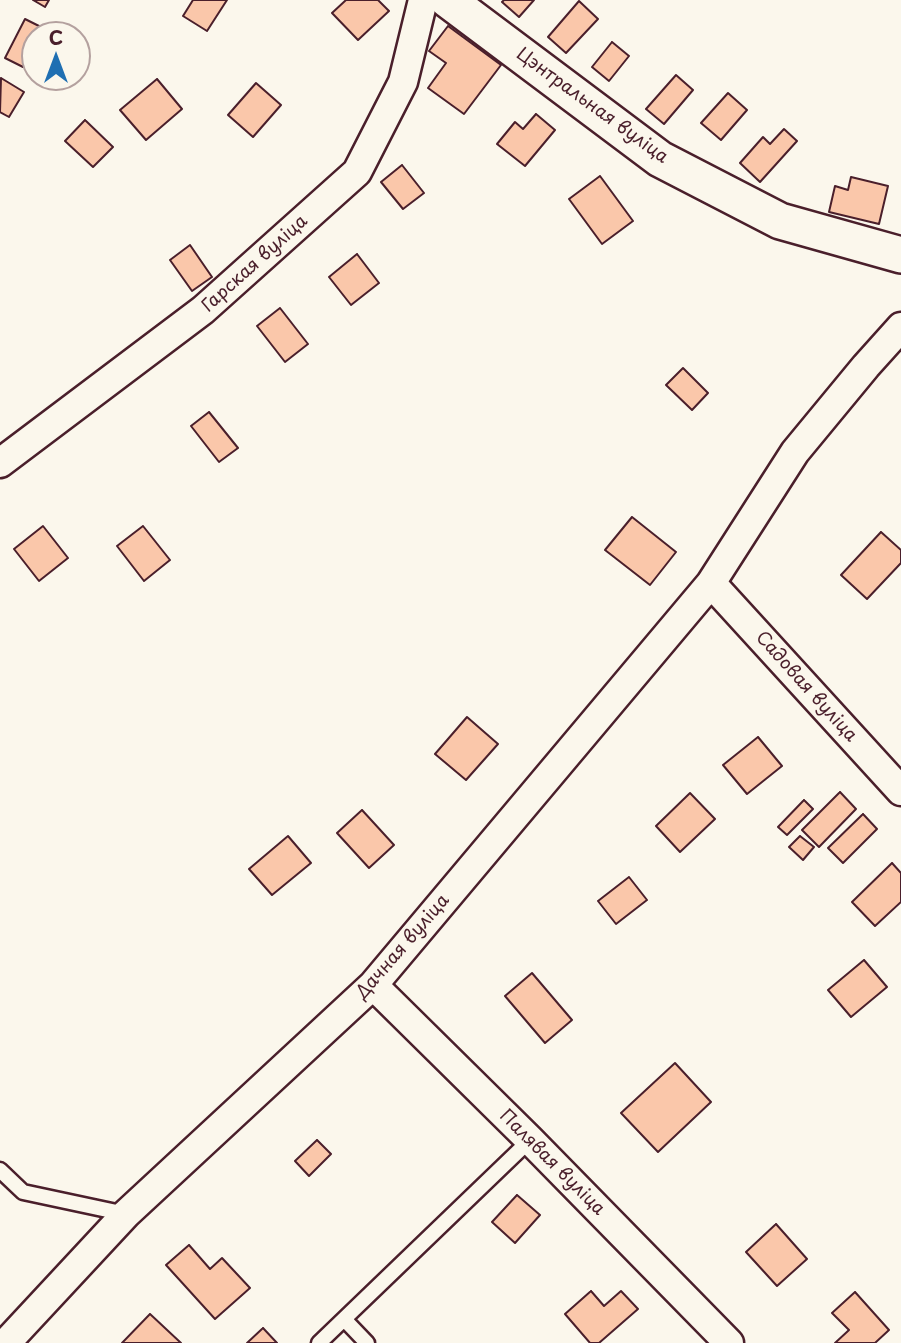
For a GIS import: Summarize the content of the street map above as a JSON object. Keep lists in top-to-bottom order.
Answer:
{
  "streets": {
    "street": [
      "Цэнтральная вуліца",
      "Гарская вуліца",
      "Садовая вуліца",
      "Дачная вуліца",
      "Палявая вуліца"
    ]
  },
  "crossings": [
    ["Садовая вуліца", "Дачная вуліца"],
    ["Дачная вуліца", "Палявая вуліца"]
  ],
  "north": "top"
}
